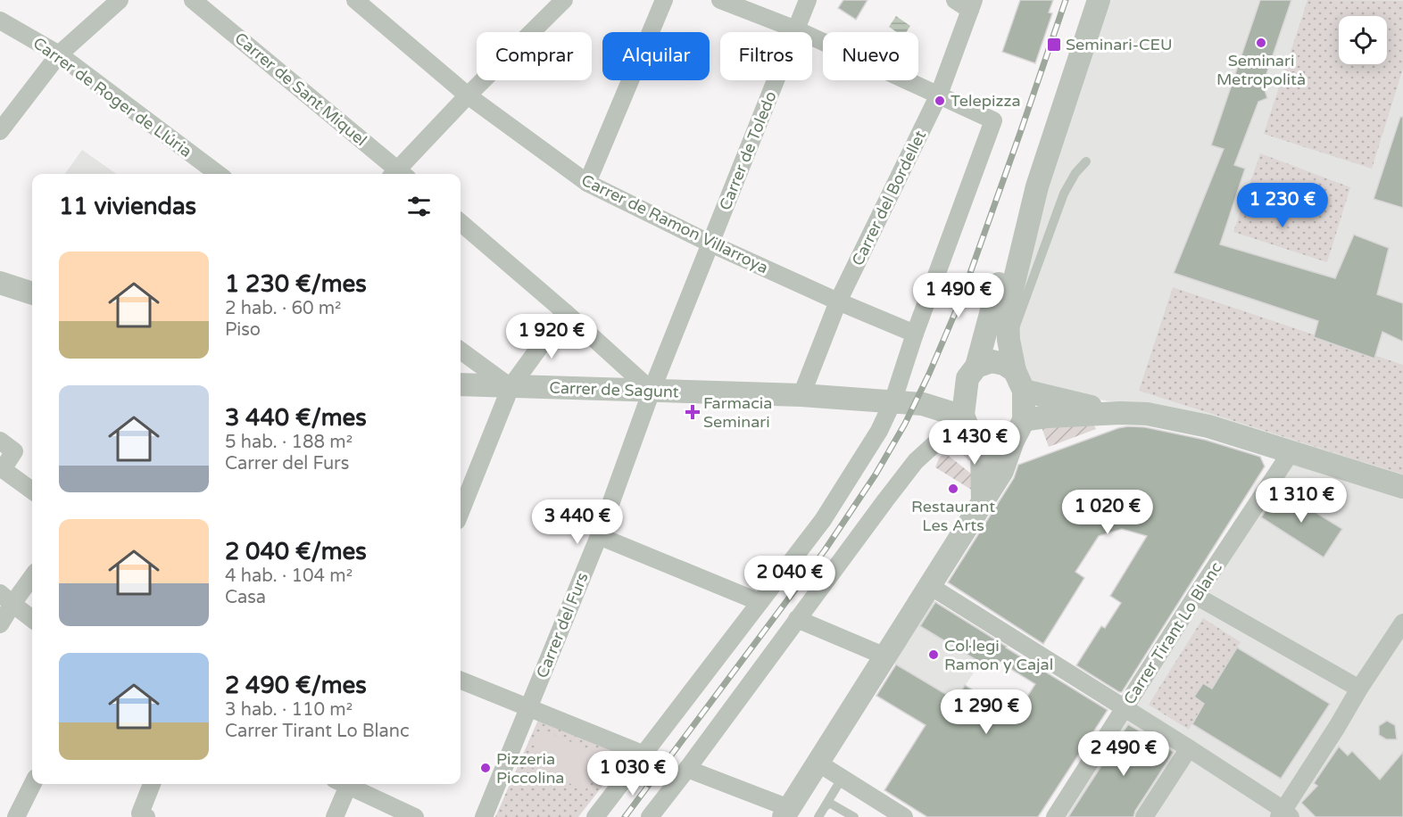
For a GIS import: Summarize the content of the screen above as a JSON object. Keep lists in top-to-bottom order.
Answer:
{
  "streets": {
    "street": [
      "Carrer de Sant Miquel",
      "Carrer de Roger de Llúria",
      "Carrer de Toledo",
      "Carrer del Bordellet",
      "Carrer de Ramon Villarroya",
      "Carrer de Sagunt",
      "Carrer del Furs",
      "Carrer Tirant Lo Blanc"
    ]
  },
  "crossings": [
    ["Carrer de Toledo", "Carrer de Ramon Villarroya"],
    ["Carrer de Toledo", "Carrer de Sagunt"],
    ["Carrer de Toledo", "Carrer del Furs"],
    ["Carrer del Bordellet", "Carrer de Ramon Villarroya"],
    ["Carrer del Bordellet", "Carrer de Sagunt"],
    ["Carrer de Sagunt", "Carrer del Furs"]
  ],
  "places": {
    "other": [
      "Seminari Metropolità",
      "Telepizza",
      "Restaurant Les Arts",
      "Col·legi Ramon y Cajal",
      "Pizzeria Piccolina"
    ],
    "transit": ["Seminari-CEU"],
    "health": ["Farmacia Seminari"]
  },
  "page": {
    "chip": [
      "Comprar",
      "Alquilar",
      "Filtros",
      "Nuevo"
    ],
    "heading": "11 viviendas",
    "price": [
      "1 230 €",
      "1 490 €",
      "1 920 €",
      "1 430 €",
      "1 310 €",
      "1 020 €",
      "3 440 €",
      "2 040 €",
      "1 290 €",
      "2 490 €",
      "1 030 €"
    ],
    "list": [
      {
        "name": "1 230 €/mes",
        "note": "2 hab. · 60 m² · Piso"
      },
      {
        "name": "3 440 €/mes",
        "note": "5 hab. · 188 m² · Carrer del Furs"
      },
      {
        "name": "2 040 €/mes",
        "note": "4 hab. · 104 m² · Casa"
      },
      {
        "name": "2 490 €/mes",
        "note": "3 hab. · 110 m² · Carrer Tirant Lo Blanc"
      }
    ]
  }
}
